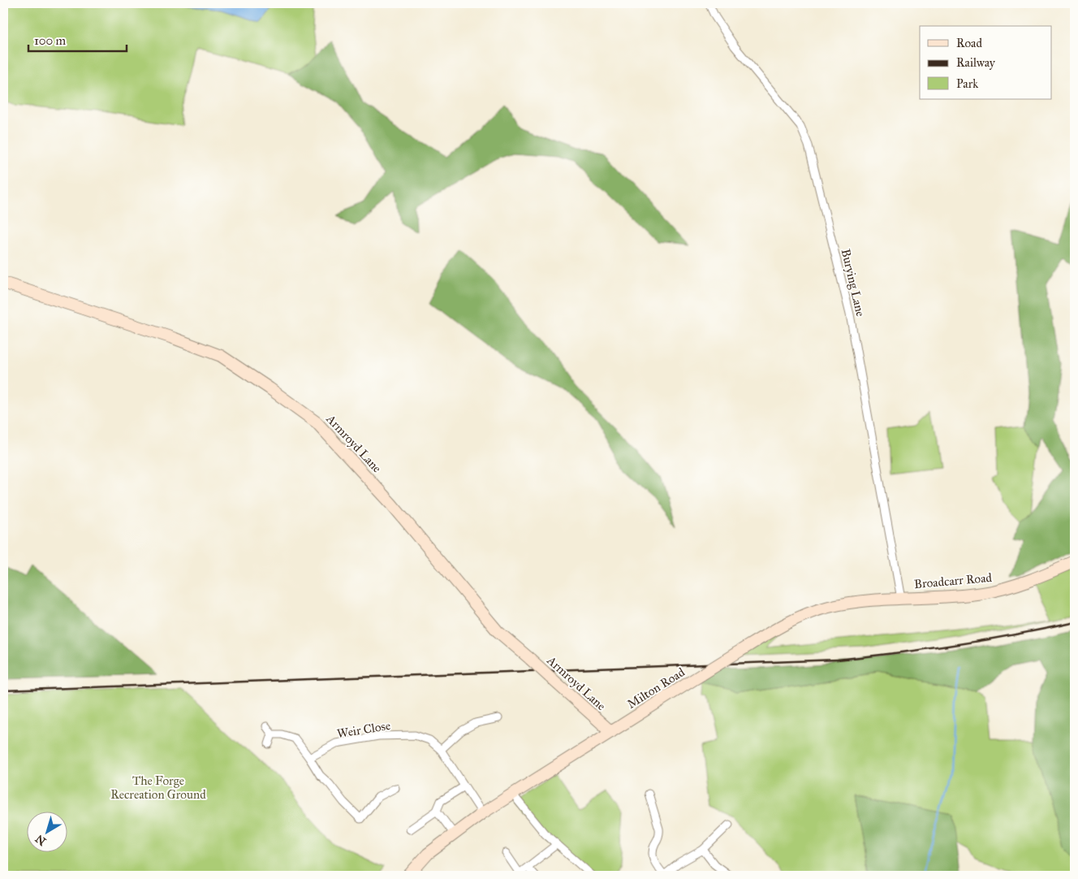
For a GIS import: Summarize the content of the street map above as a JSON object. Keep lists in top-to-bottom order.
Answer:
{
  "streets": {
    "street": [
      "Burying Lane",
      "Armroyd Lane",
      "Broadcarr Road",
      "Milton Road",
      "Weir Close"
    ]
  },
  "crossings": [
    ["Burying Lane", "Broadcarr Road"],
    ["Burying Lane", "Milton Road"],
    ["Armroyd Lane", "Milton Road"],
    ["Broadcarr Road", "Milton Road"],
    ["Milton Road", "Weir Close"]
  ],
  "parks": ["The Forge Recreation Ground"],
  "legend": ["Road", "Railway", "Park"],
  "scale_bar": "100 m",
  "north": "bottom left"
}
